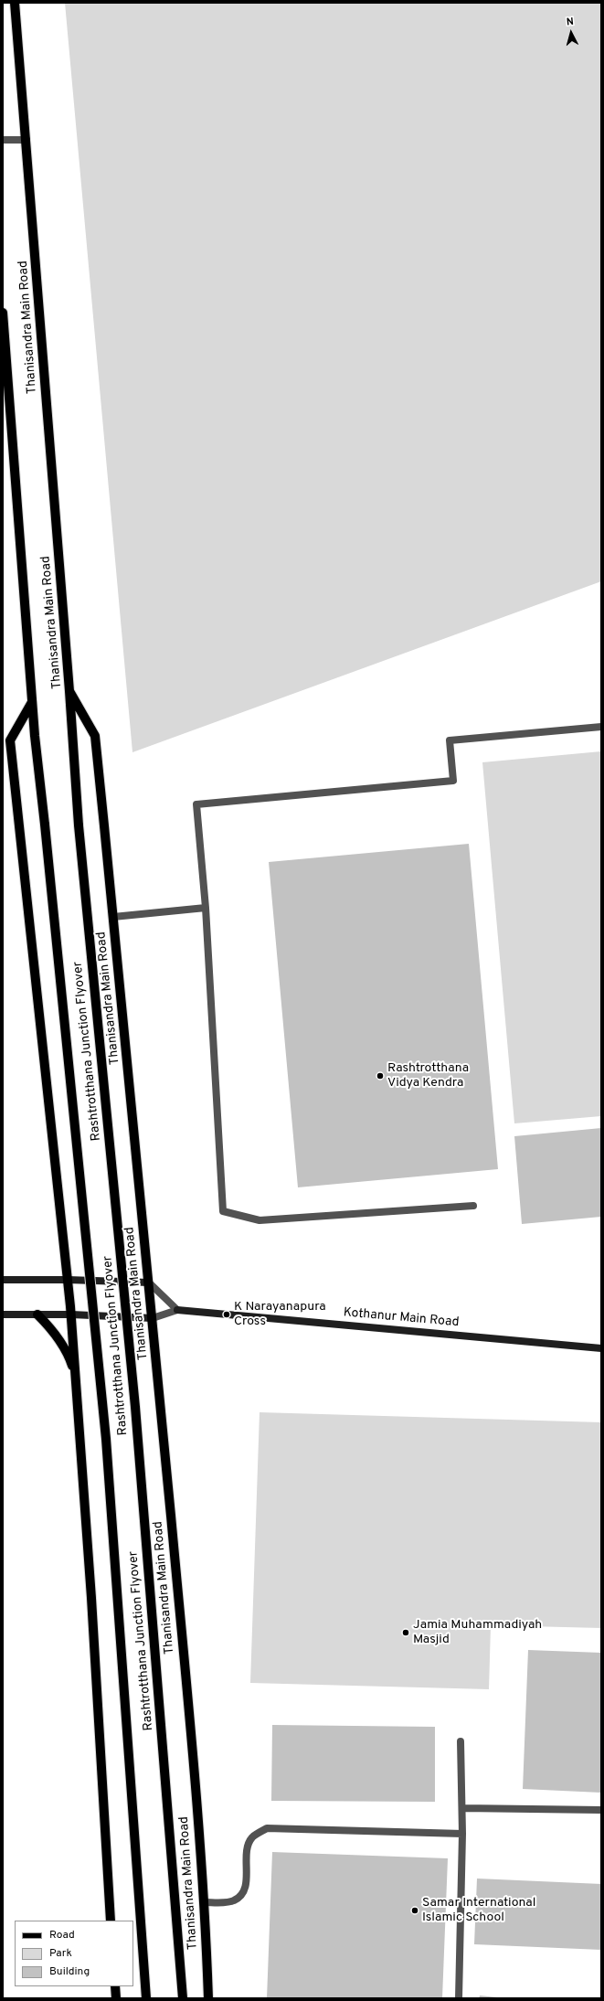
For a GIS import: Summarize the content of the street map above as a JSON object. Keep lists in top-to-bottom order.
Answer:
{
  "streets": {
    "main road": ["Thanisandra Main Road", "Rashtrotthana Junction Flyover", "Kothanur Main Road"]
  },
  "crossings": [
    ["Thanisandra Main Road", "Rashtrotthana Junction Flyover"]
  ],
  "places": [
    "Rashtrotthana Vidya Kendra",
    "K Narayanapura Cross",
    "Jamia Muhammadiyah Masjid",
    "Samar International Islamic School"
  ],
  "legend": ["Road", "Park", "Building"],
  "north": "top"
}
